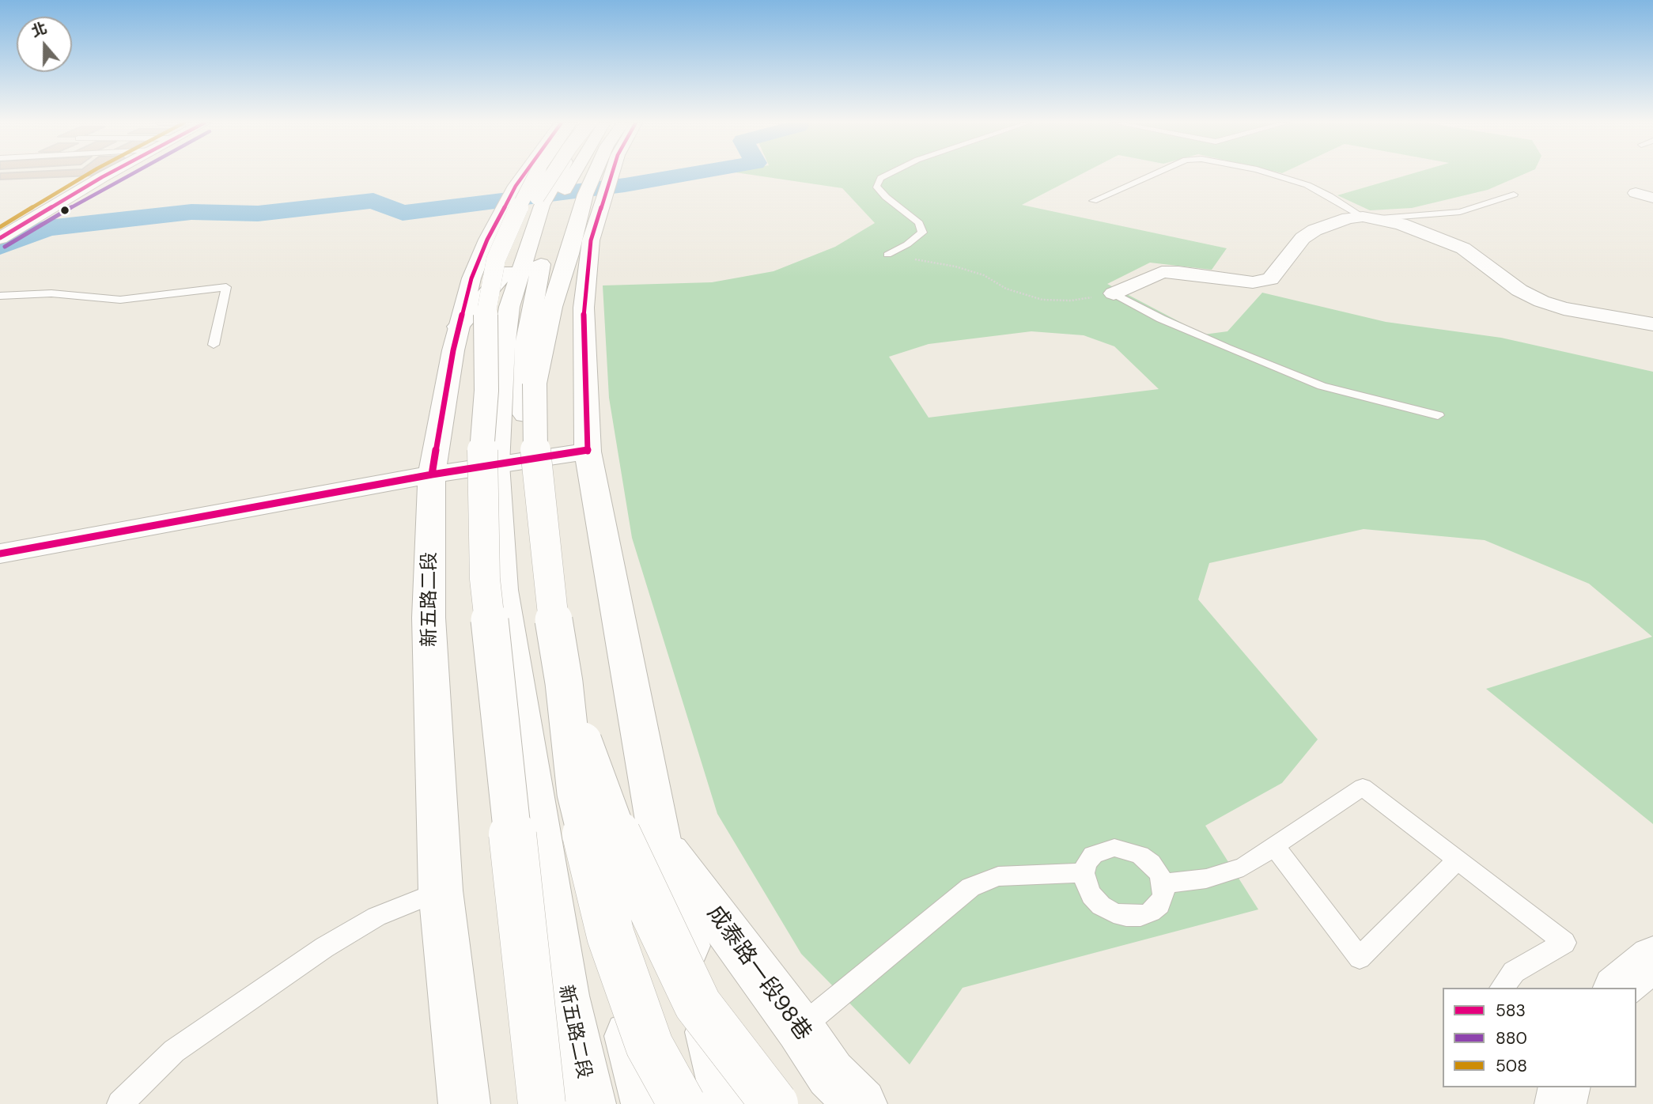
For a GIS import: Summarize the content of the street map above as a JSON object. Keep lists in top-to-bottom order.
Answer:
{
  "streets": {
    "main road": ["新五路二段", "成泰路一段98巷"]
  },
  "lines": ["transit line 583", "transit line 880", "transit line 508"],
  "legend": ["583", "880", "508"],
  "north": "top"
}
